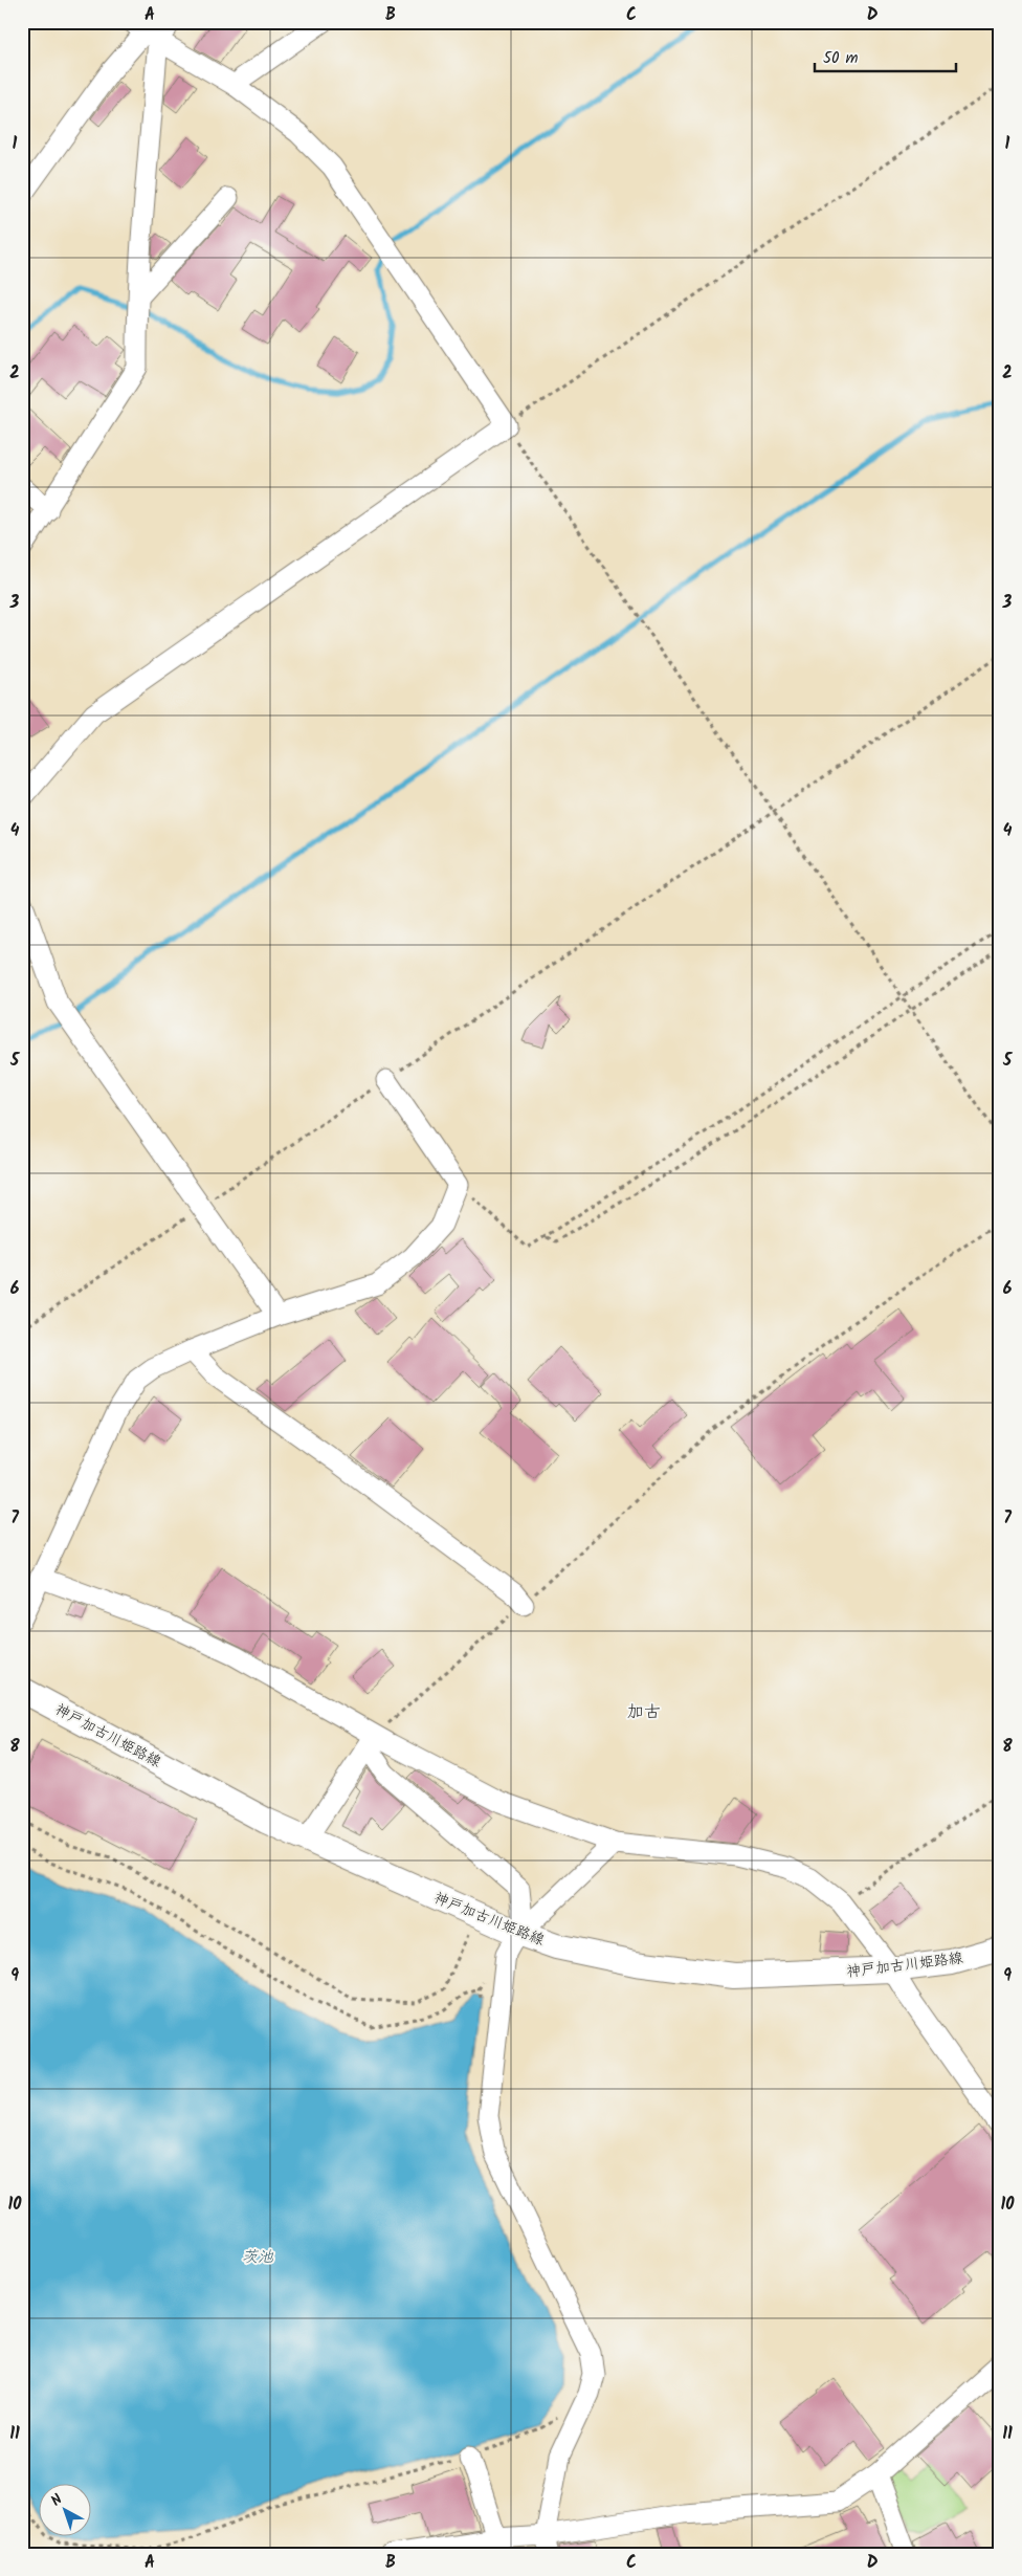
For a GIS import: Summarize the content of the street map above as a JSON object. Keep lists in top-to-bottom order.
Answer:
{
  "streets": {
    "main road": ["神戸加古川姫路線"]
  },
  "districts": ["加古"],
  "water": ["茨池"],
  "scale_bar": "50 m",
  "north": "top left",
  "grid": {
    "columns": [
      "A",
      "B",
      "C",
      "D"
    ],
    "rows": [
      "1",
      "2",
      "3",
      "4",
      "5",
      "6",
      "7",
      "8",
      "9",
      "10",
      "11"
    ]
  }
}
